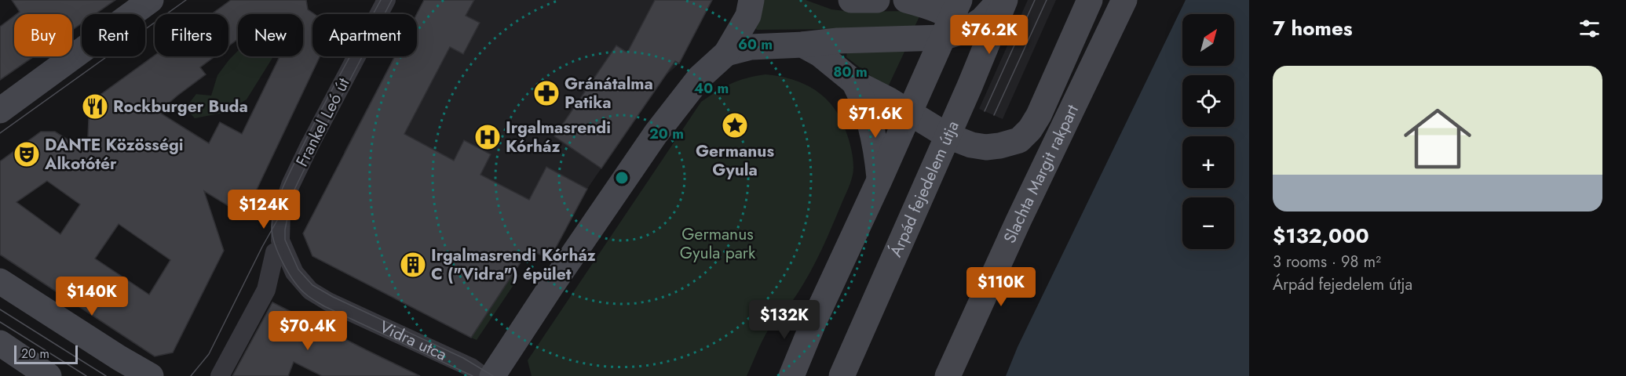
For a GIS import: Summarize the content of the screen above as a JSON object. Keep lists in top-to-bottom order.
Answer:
{
  "streets": {
    "main road": ["Slachta Margit rakpart", "Árpád fejedelem útja"],
    "street": ["Frankel Leó út", "Vidra utca"]
  },
  "crossings": [
    ["Frankel Leó út", "Vidra utca"]
  ],
  "parks": ["Germanus Gyula park"],
  "places": {
    "pharmacy": ["Gránátalma Patika"],
    "restaurant": ["Rockburger Buda"],
    "place": ["Germanus Gyula"],
    "hospital": ["Irgalmasrendi Kórház"],
    "theatre": ["DANTE Közösségi Alkotótér"],
    "building": ["Irgalmasrendi Kórház C (\"Vidra\") épület"]
  },
  "scale_bar": "20 m",
  "north": "top right",
  "page": {
    "heading": "7 homes",
    "map_buttons": ["+", "−"],
    "chip": [
      "Buy",
      "Rent",
      "Filters",
      "New",
      "Apartment"
    ],
    "price": [
      "$76.2K",
      "$71.6K",
      "$124K",
      "$110K",
      "$140K",
      "$132K",
      "$70.4K"
    ],
    "list": [
      {
        "name": "$132,000",
        "note": "3 rooms · 98 m² · Árpád fejedelem útja"
      }
    ],
    "scale": "20 m"
  },
  "rings": [
    "60 m",
    "80 m",
    "40 m",
    "20 m"
  ]
}
